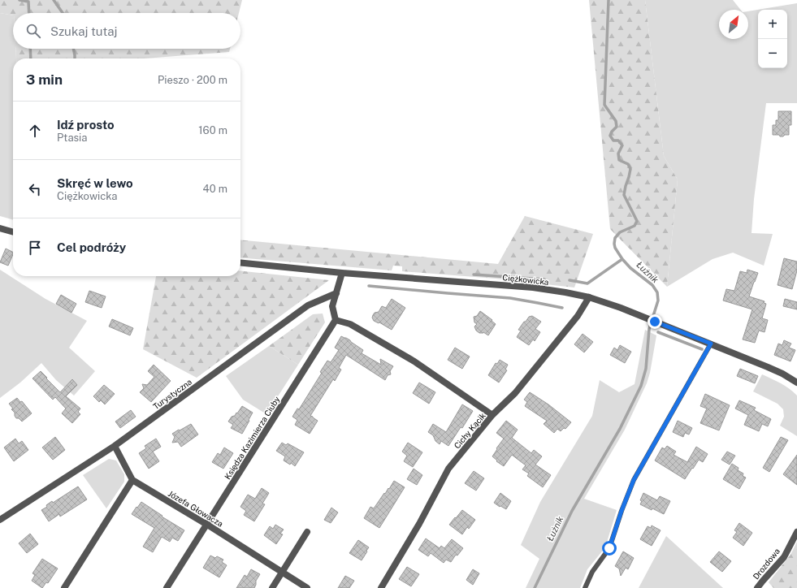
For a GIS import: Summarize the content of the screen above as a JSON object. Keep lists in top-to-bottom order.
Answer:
{
  "streets": {
    "street": [
      "Ciężkowicka",
      "Turystyczna",
      "Cichy Kącik",
      "Księdza Kazimierza Ciuby",
      "Józefa Głowacza",
      "Drozdowa"
    ]
  },
  "crossings": [
    ["Ciężkowicka", "Cichy Kącik"],
    ["Księdza Kazimierza Ciuby", "Józefa Głowacza"]
  ],
  "water": ["Łużnik"],
  "north": "top right",
  "page": {
    "map_buttons": ["+", "−"],
    "search": "Szukaj tutaj",
    "heading": ["3 min", "Pieszo · 200 m"],
    "list": [
      ["Idź prosto", "Ptasia", "160 m"],
      ["Skręć w lewo", "Ciężkowicka", "40 m"],
      "Cel podróży"
    ]
  }
}
